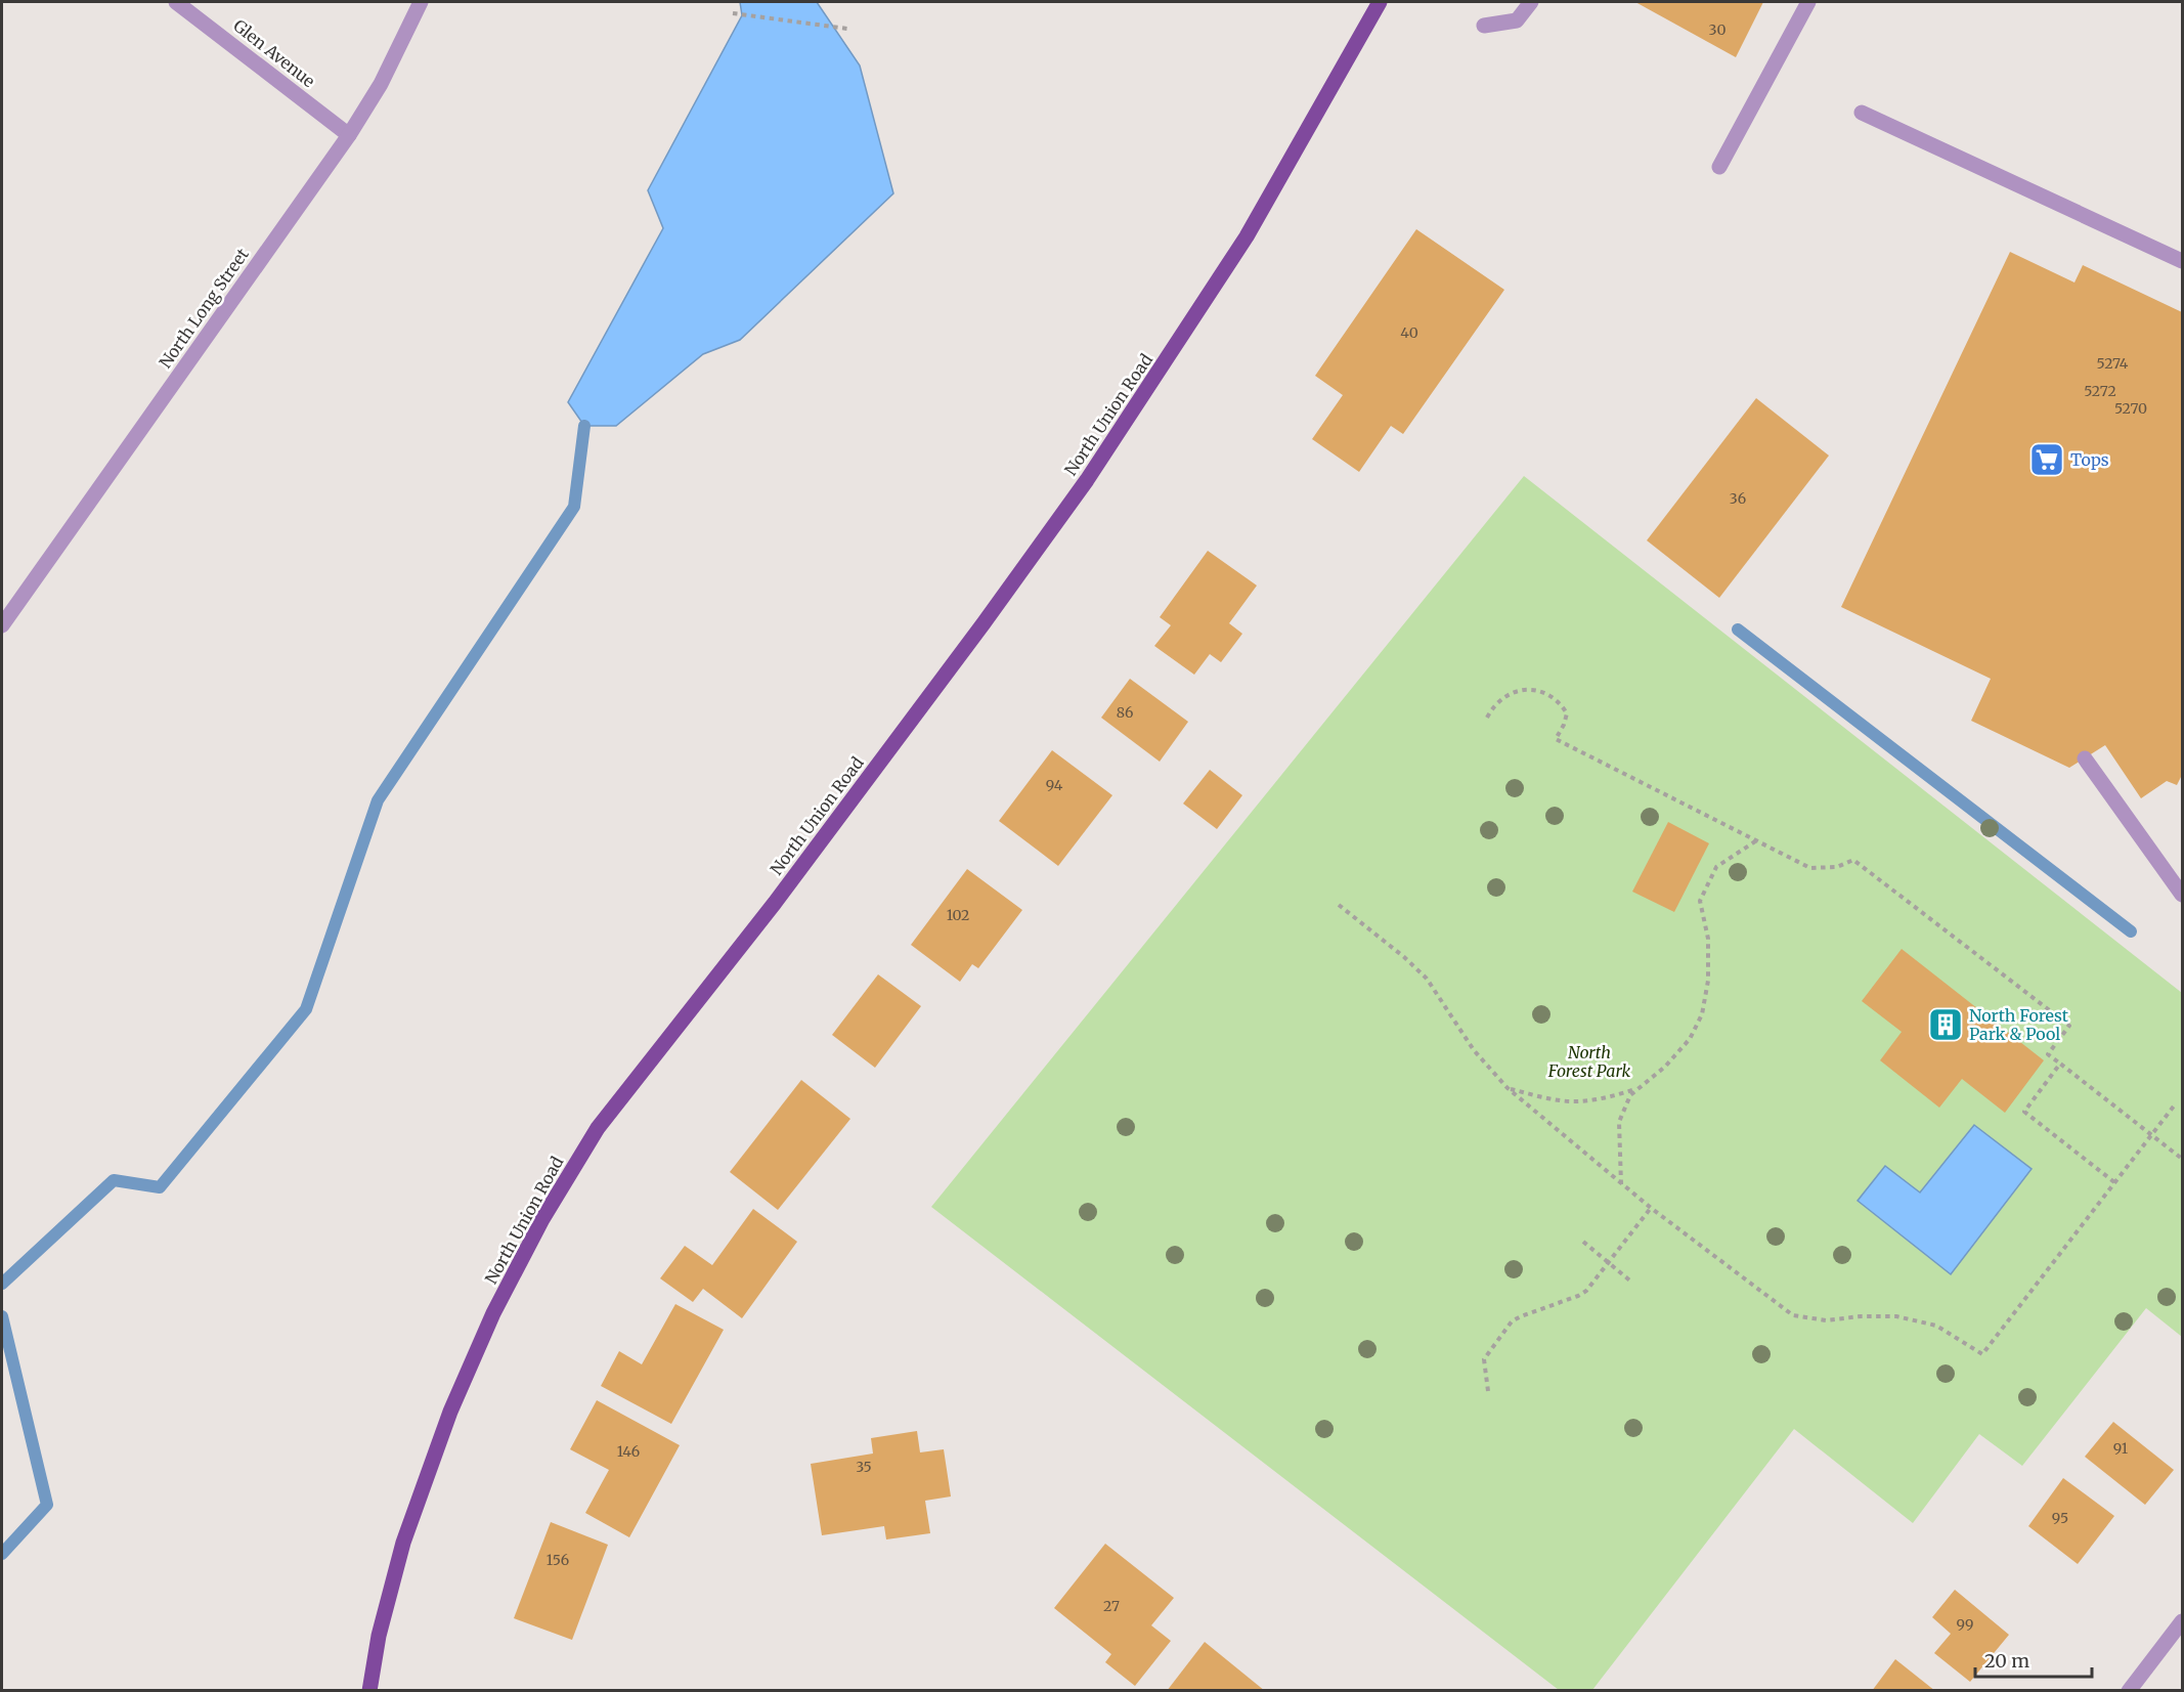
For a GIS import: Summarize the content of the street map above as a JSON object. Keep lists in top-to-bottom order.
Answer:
{
  "streets": {
    "main road": ["North Union Road"],
    "street": ["Glen Avenue", "North Long Street"]
  },
  "crossings": [
    ["Glen Avenue", "North Long Street"]
  ],
  "parks": ["North Forest Park"],
  "places": {
    "supermarket": ["Tops"],
    "building": ["North Forest Park & Pool"]
  },
  "house_numbers": [
    "30",
    "40",
    "5274",
    "5272",
    "5270",
    "36",
    "86",
    "94",
    "102",
    "91",
    "146",
    "35",
    "95",
    "156",
    "27",
    "99"
  ],
  "scale_bar": "20 m"
}
